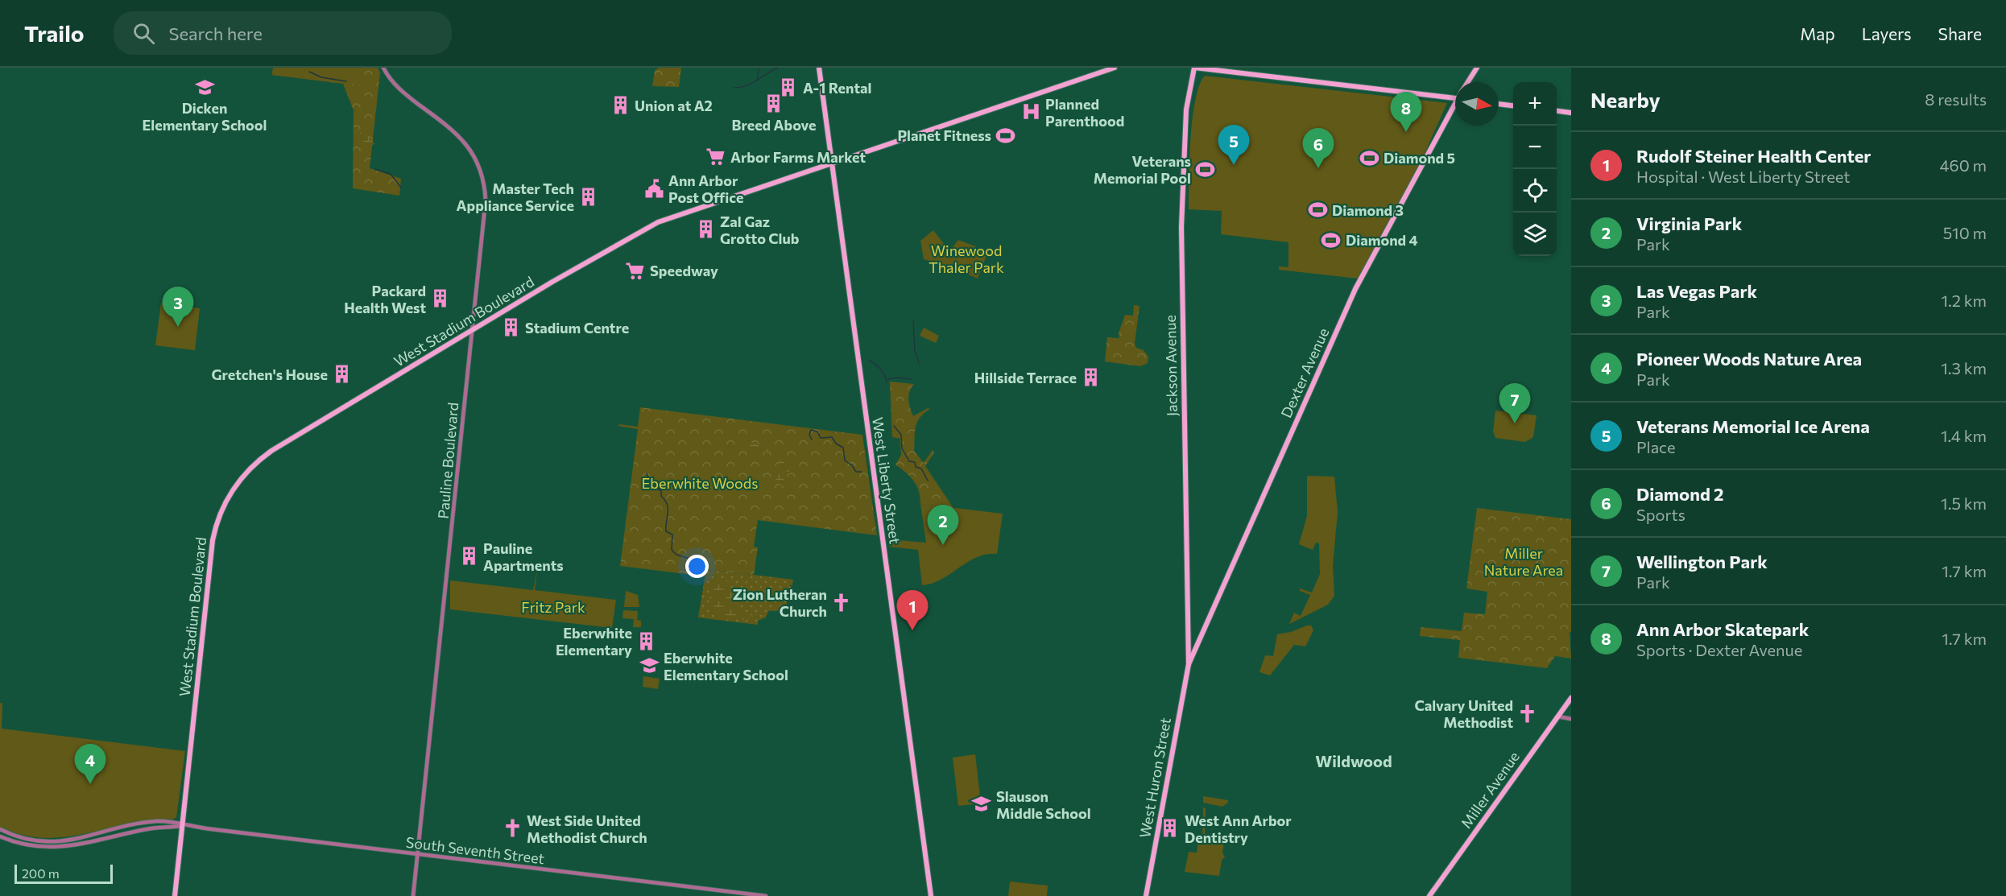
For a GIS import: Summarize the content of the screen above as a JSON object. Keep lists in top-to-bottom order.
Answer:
{
  "streets": {
    "main road": [
      "West Stadium Boulevard",
      "Jackson Avenue",
      "Dexter Avenue",
      "West Liberty Street",
      "West Huron Street",
      "Miller Avenue"
    ],
    "street": ["Pauline Boulevard", "South Seventh Street"]
  },
  "crossings": [
    ["West Stadium Boulevard", "Pauline Boulevard"],
    ["West Stadium Boulevard", "West Liberty Street"],
    ["West Stadium Boulevard", "South Seventh Street"],
    ["Jackson Avenue", "Dexter Avenue"],
    ["Jackson Avenue", "West Huron Street"],
    ["Dexter Avenue", "West Huron Street"],
    ["Pauline Boulevard", "South Seventh Street"]
  ],
  "districts": ["Wildwood"],
  "parks": [
    "Winewood Thaler Park",
    "Eberwhite Woods",
    "Miller Nature Area",
    "Fritz Park"
  ],
  "places": {
    "school or university": ["Dicken Elementary School", "Eberwhite Elementary School", "Slauson Middle School"],
    "building": [
      "A-1 Rental",
      "Breed Above",
      "Union at A2",
      "Master Tech Appliance Service",
      "Zal Gaz Grotto Club",
      "Packard Health West",
      "Stadium Centre",
      "Gretchen's House",
      "Hillside Terrace",
      "Pauline Apartments",
      "Eberwhite Elementary",
      "West Ann Arbor Dentistry"
    ],
    "hospital": ["Planned Parenthood"],
    "sports": [
      "Planet Fitness",
      "Diamond 5",
      "Veterans Memorial Pool",
      "Diamond 3",
      "Diamond 4"
    ],
    "supermarket": ["Arbor Farms Market", "Speedway"],
    "public building": ["Ann Arbor Post Office"],
    "church": ["Zion Lutheran Church", "Calvary United Methodist", "West Side United Methodist Church"]
  },
  "scale_bar": "200 m",
  "north": "right",
  "page": {
    "header": "Trailo",
    "search": "Search here",
    "nav": ["Map", "Layers", "Share"],
    "heading": ["Nearby", "8 results"],
    "map_buttons": ["+", "−"],
    "pins": [
      "8",
      "5",
      "6",
      "3",
      "7",
      "2",
      "1",
      "4"
    ],
    "list": [
      {
        "mark": "1",
        "name": "Rudolf Steiner Health Center",
        "note": "Hospital · West Liberty Street",
        "value": "460 m"
      },
      {
        "mark": "2",
        "name": "Virginia Park",
        "note": "Park",
        "value": "510 m"
      },
      {
        "mark": "3",
        "name": "Las Vegas Park",
        "note": "Park",
        "value": "1.2 km"
      },
      {
        "mark": "4",
        "name": "Pioneer Woods Nature Area",
        "note": "Park",
        "value": "1.3 km"
      },
      {
        "mark": "5",
        "name": "Veterans Memorial Ice Arena",
        "note": "Place",
        "value": "1.4 km"
      },
      {
        "mark": "6",
        "name": "Diamond 2",
        "note": "Sports",
        "value": "1.5 km"
      },
      {
        "mark": "7",
        "name": "Wellington Park",
        "note": "Park",
        "value": "1.7 km"
      },
      {
        "mark": "8",
        "name": "Ann Arbor Skatepark",
        "note": "Sports · Dexter Avenue",
        "value": "1.7 km"
      }
    ],
    "scale": "200 m"
  }
}
